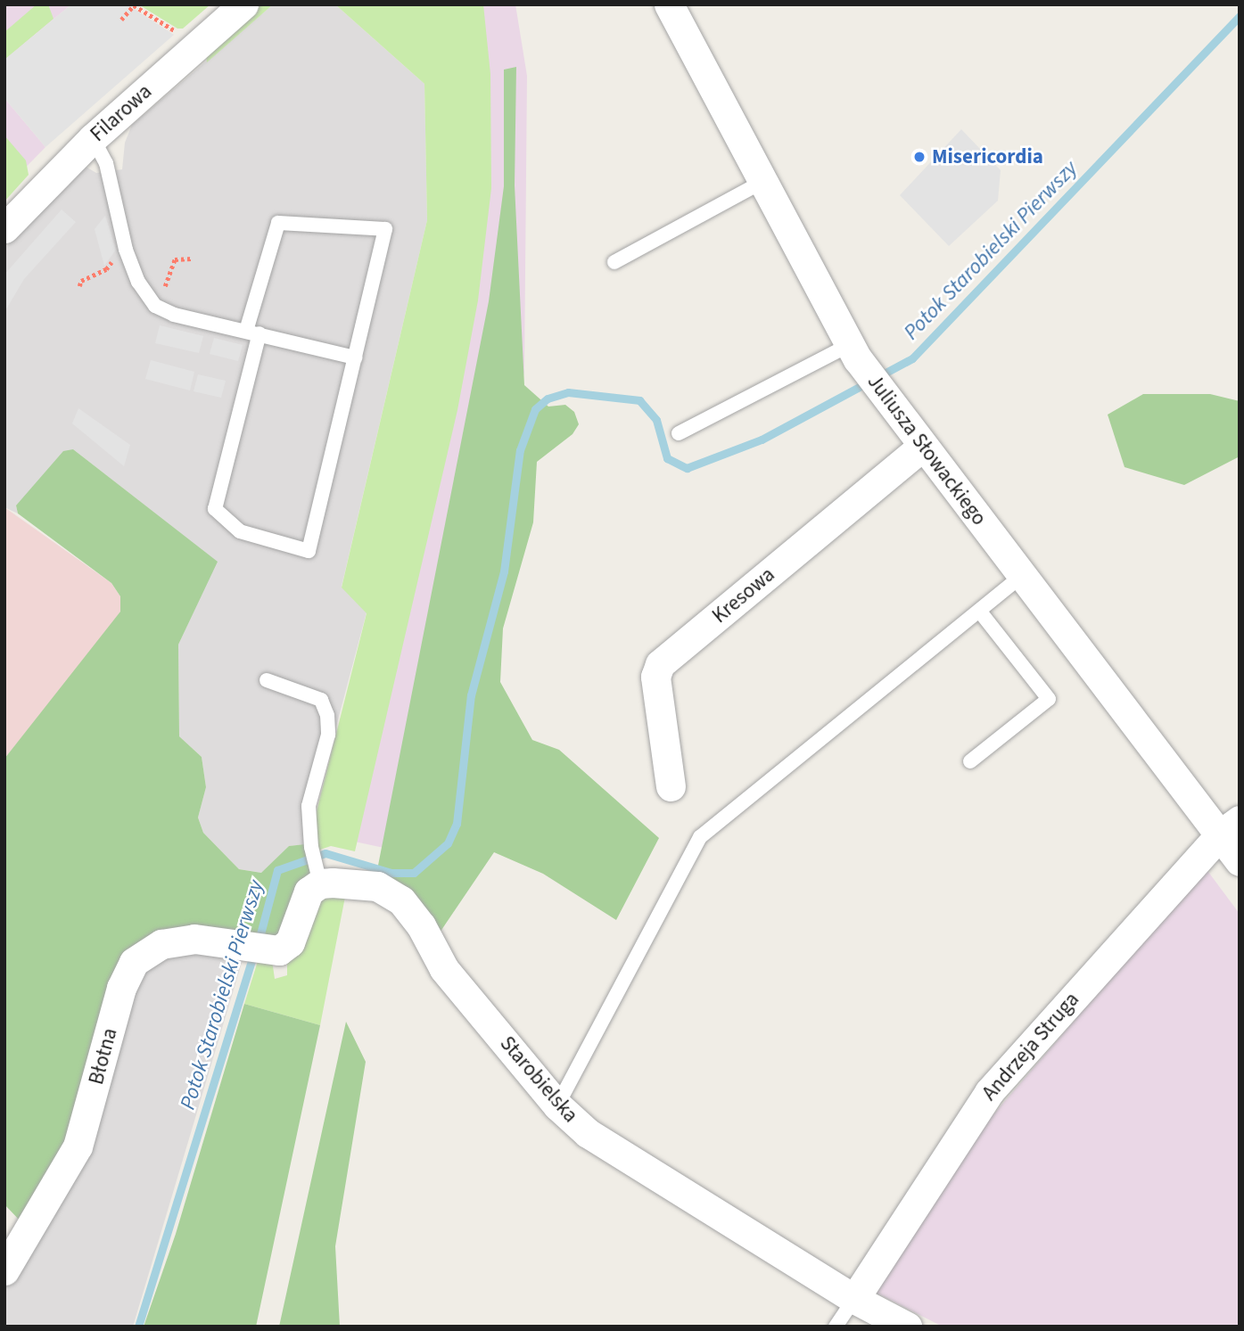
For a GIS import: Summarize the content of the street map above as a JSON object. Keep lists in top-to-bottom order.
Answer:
{
  "streets": {
    "street": [
      "Filarowa",
      "Juliusza Słowackiego",
      "Kresowa",
      "Andrzeja Struga",
      "Błotna",
      "Starobielska"
    ]
  },
  "crossings": [
    ["Juliusza Słowackiego", "Kresowa"],
    ["Juliusza Słowackiego", "Andrzeja Struga"],
    ["Andrzeja Struga", "Starobielska"],
    ["Błotna", "Starobielska"]
  ],
  "water": ["Potok Starobielski Pierwszy"],
  "places": ["Misericordia"]
}
